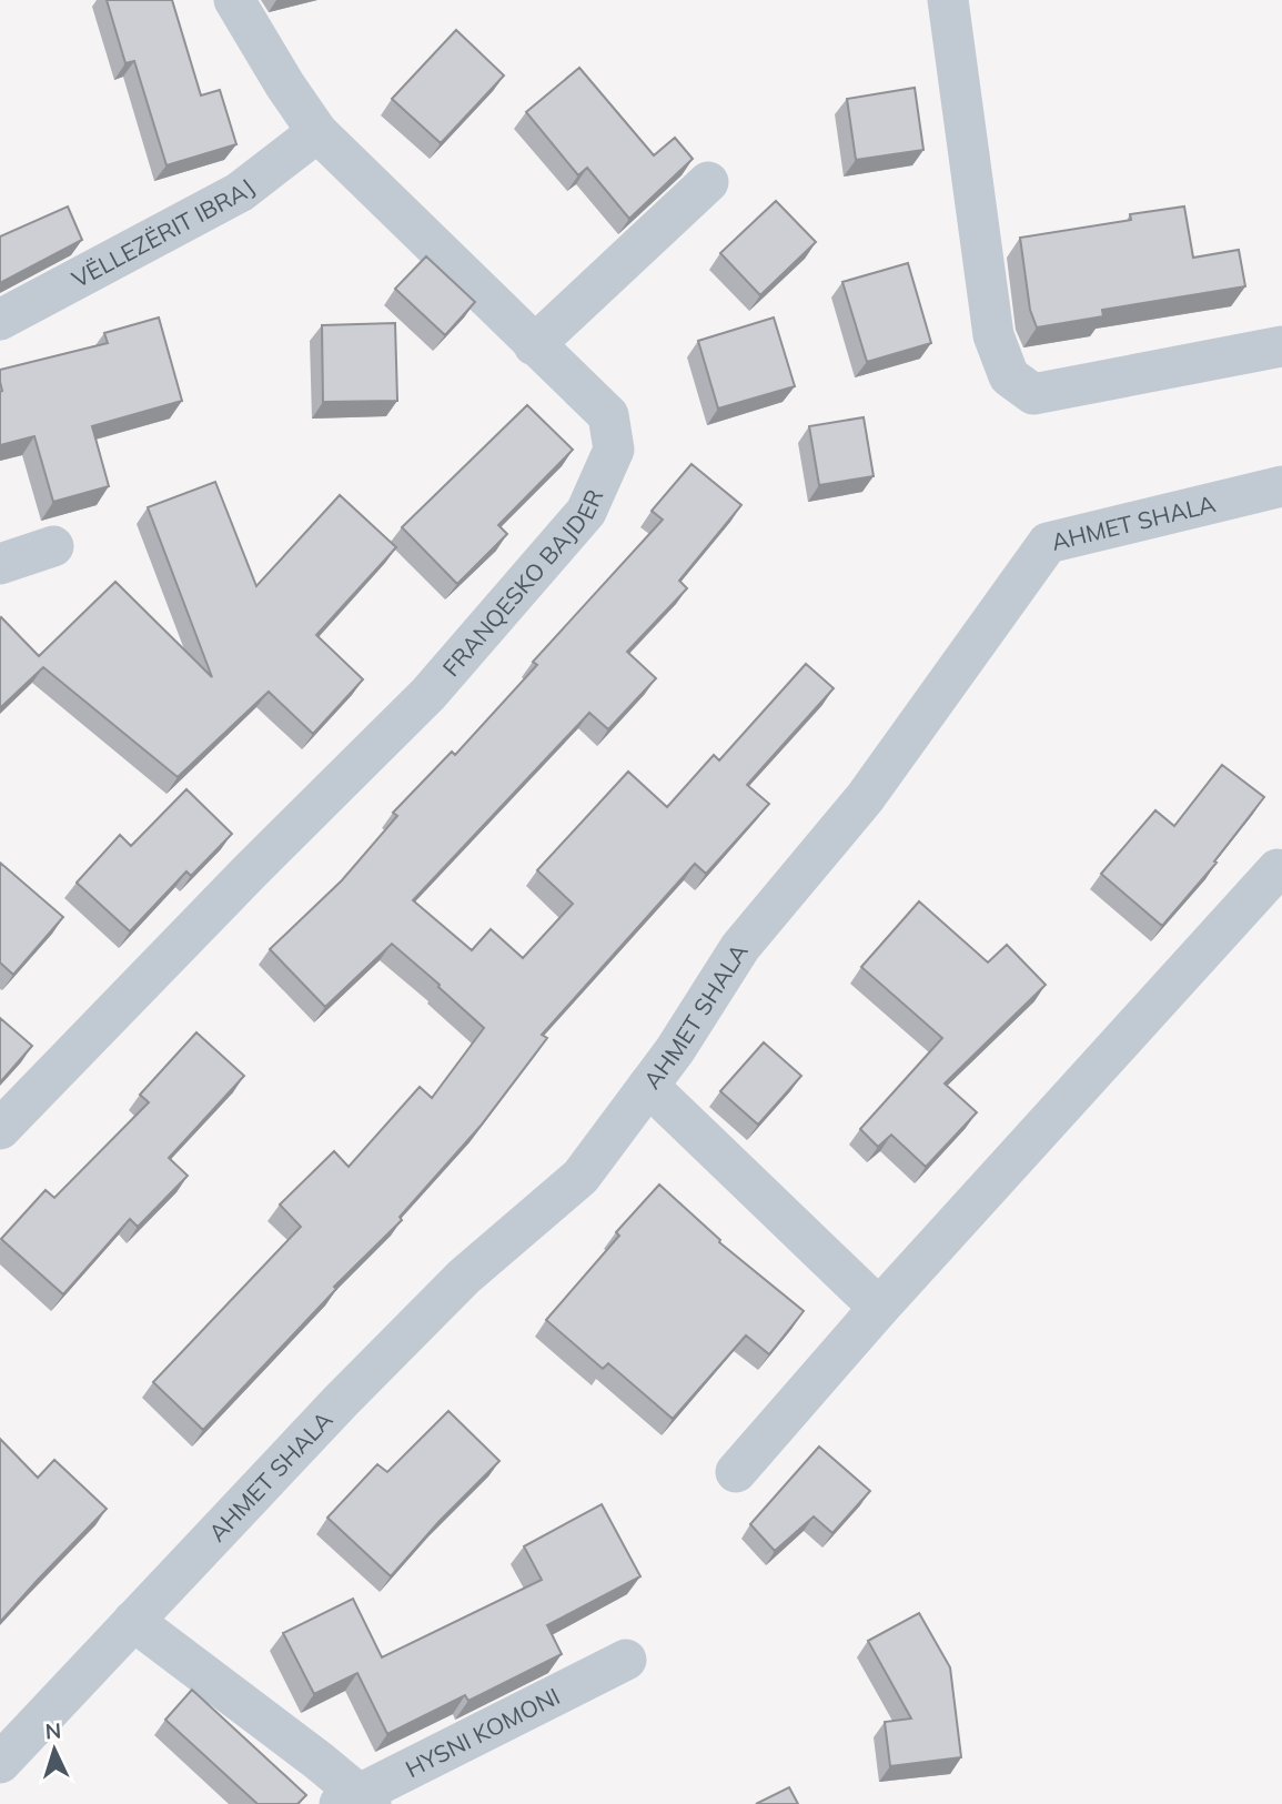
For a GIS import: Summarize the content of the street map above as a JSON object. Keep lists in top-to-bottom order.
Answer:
{
  "streets": {
    "street": [
      "VËLLEZËRIT IBRAJ",
      "AHMET SHALA",
      "FRANQESKO BAJDER",
      "HYSNI KOMONI"
    ]
  },
  "crossings": [
    ["VËLLEZËRIT IBRAJ", "FRANQESKO BAJDER"]
  ],
  "north": "top"
}
